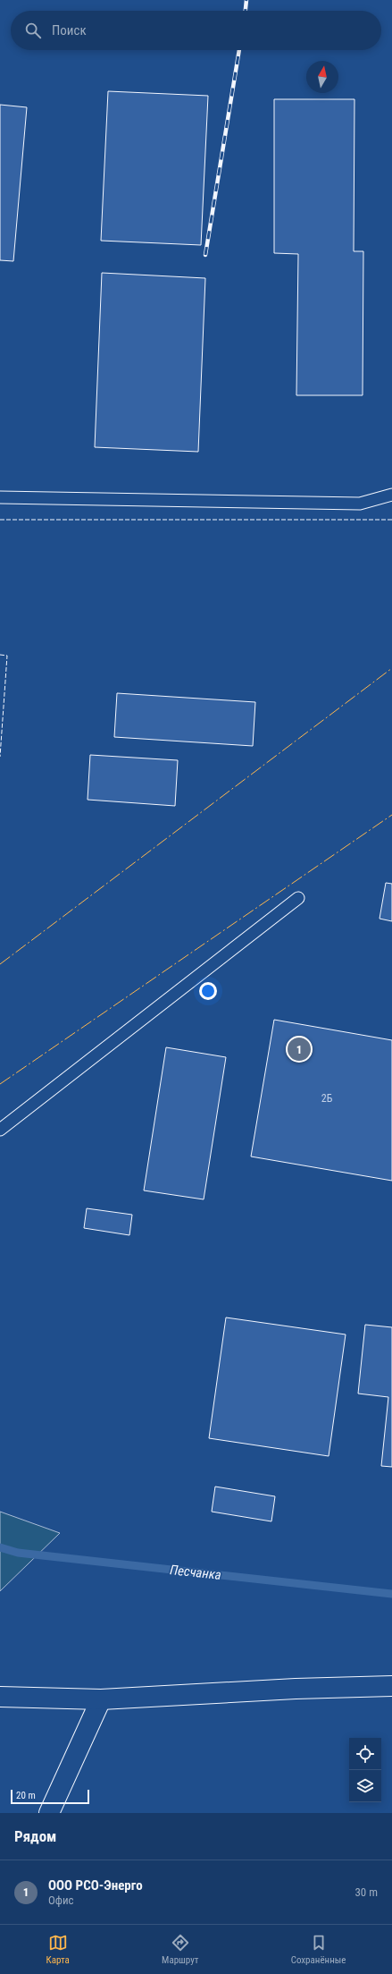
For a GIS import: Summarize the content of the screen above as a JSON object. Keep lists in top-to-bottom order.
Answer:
{
  "water": ["Песчанка"],
  "house_numbers": ["2Б"],
  "scale_bar": "20 m",
  "north": "top",
  "page": {
    "search": "Поиск",
    "pins": "1",
    "scale": "20 m",
    "heading": "Рядом",
    "list": [
      {
        "mark": "1",
        "name": "ООО РСО-Энерго",
        "note": "Офис",
        "value": "30 m"
      }
    ],
    "nav": ["Карта", "Маршрут", "Сохранённые"]
  }
}
